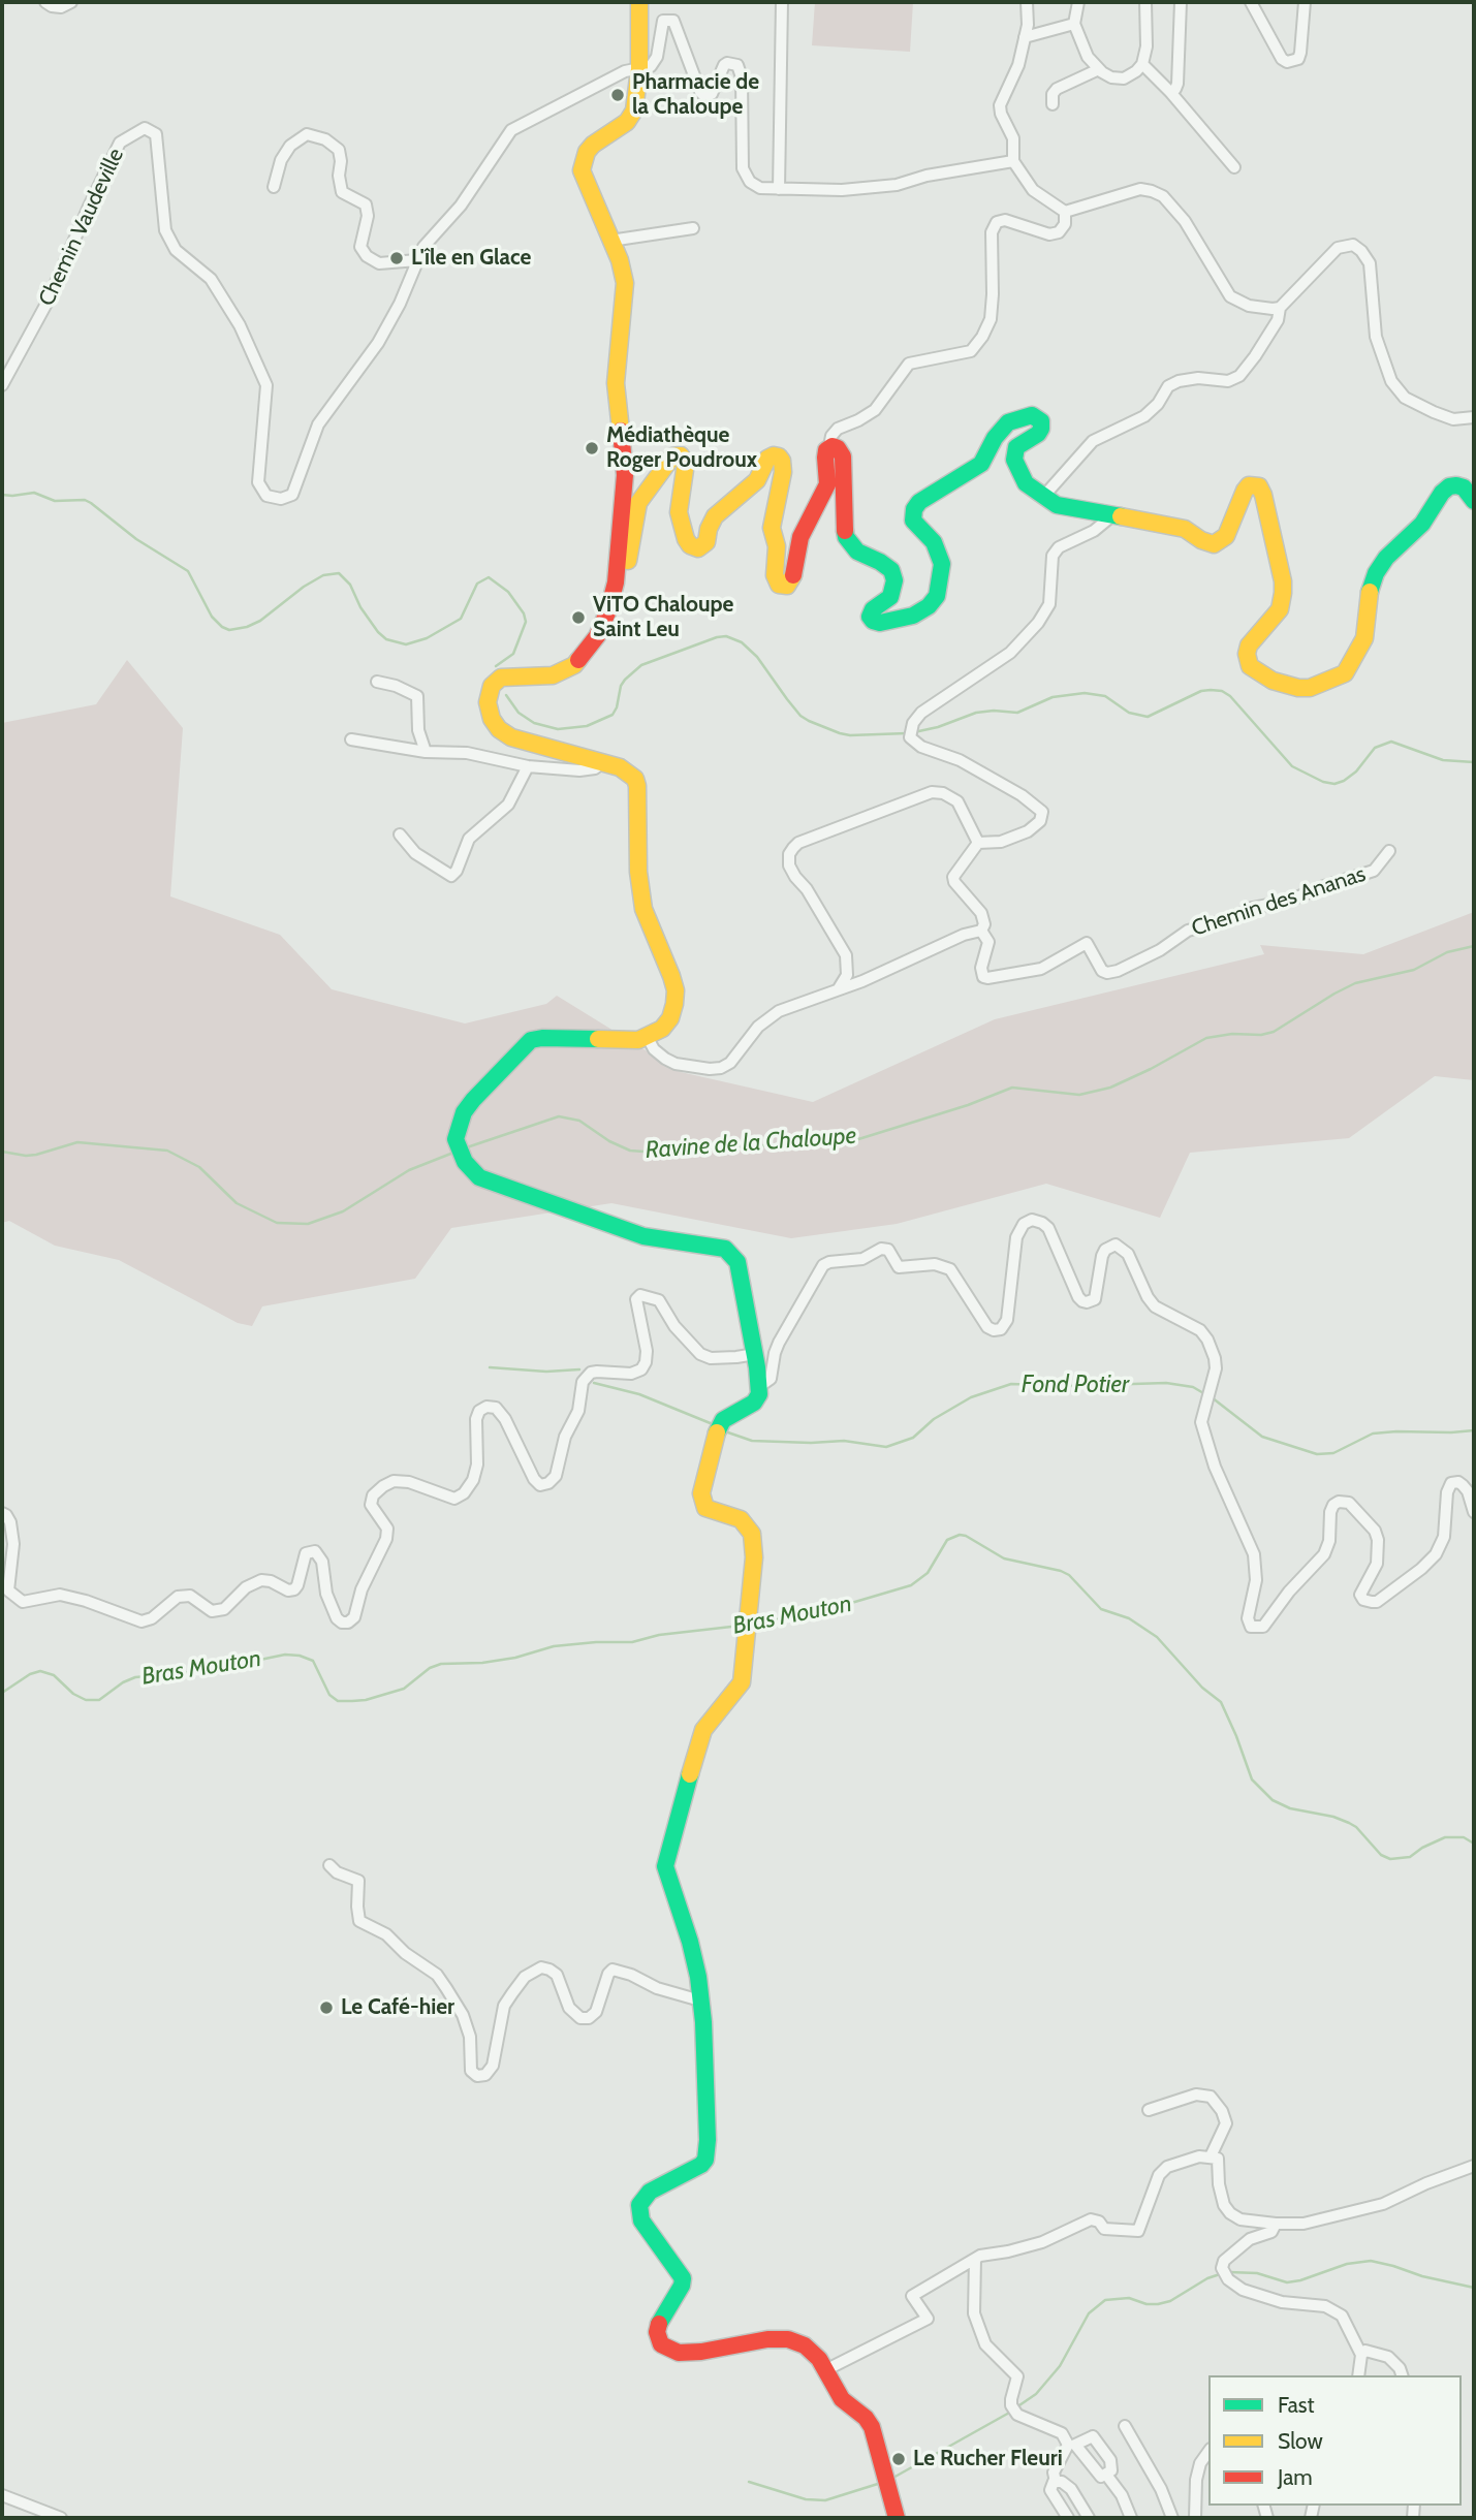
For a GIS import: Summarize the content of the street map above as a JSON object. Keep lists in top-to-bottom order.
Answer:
{
  "streets": {
    "street": ["Chemin Vaudeville", "Chemin des Ananas"]
  },
  "water": ["Ravine de la Chaloupe", "Fond Potier", "Bras Mouton"],
  "places": [
    "Pharmacie de la Chaloupe",
    "L'île en Glace",
    "Médiathèque Roger Poudroux",
    "ViTO Chaloupe Saint Leu",
    "Le Café-hier",
    "Le Rucher Fleuri"
  ],
  "legend": ["Fast", "Slow", "Jam"]
}
